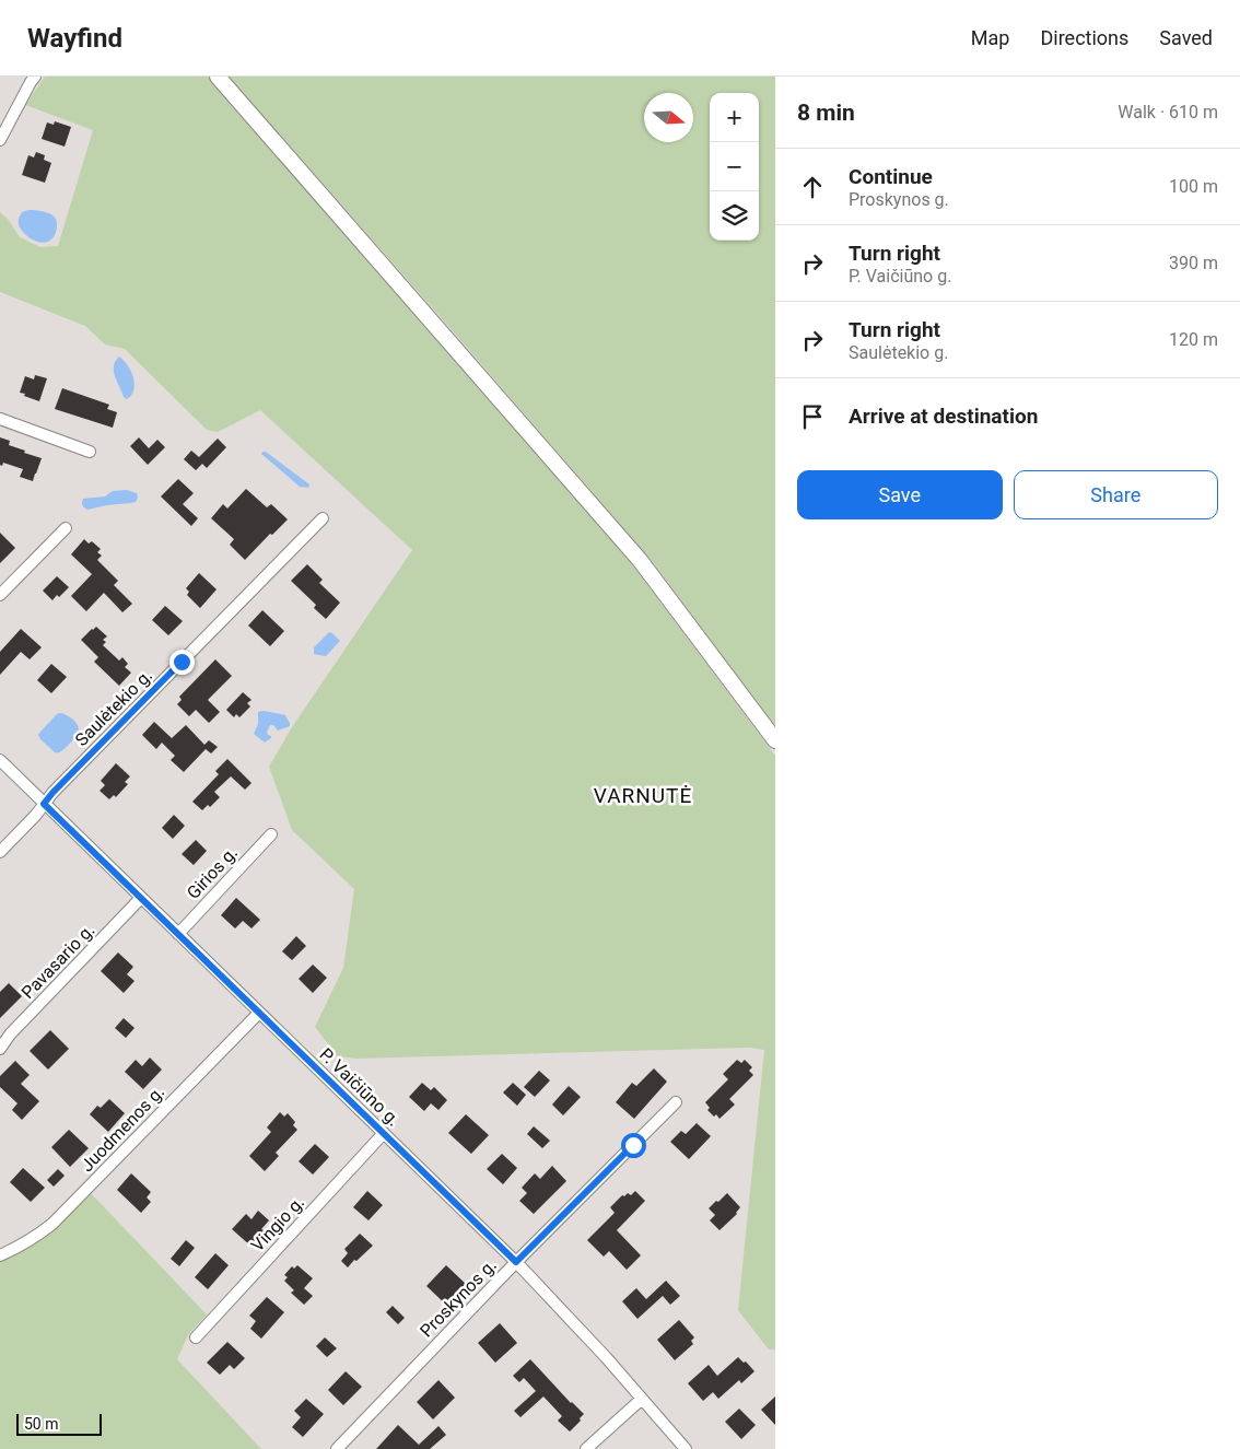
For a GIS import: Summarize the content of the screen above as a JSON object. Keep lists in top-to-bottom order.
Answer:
{
  "streets": {
    "street": [
      "Saulėtekio g.",
      "Girios g.",
      "Pavasario g.",
      "P. Vaičiūno g.",
      "Juodmenos g.",
      "Vingio g.",
      "Proskynos g."
    ]
  },
  "crossings": [
    ["Saulėtekio g.", "P. Vaičiūno g."],
    ["Girios g.", "P. Vaičiūno g."],
    ["Pavasario g.", "P. Vaičiūno g."],
    ["P. Vaičiūno g.", "Juodmenos g."],
    ["P. Vaičiūno g.", "Vingio g."],
    ["P. Vaičiūno g.", "Proskynos g."]
  ],
  "districts": ["VARNUTĖ"],
  "scale_bar": "50 m",
  "north": "right",
  "page": {
    "header": "Wayfind",
    "nav": ["Map", "Directions", "Saved"],
    "heading": ["8 min", "Walk · 610 m"],
    "map_buttons": ["+", "−"],
    "list": [
      ["Continue", "Proskynos g.", "100 m"],
      ["Turn right", "P. Vaičiūno g.", "390 m"],
      ["Turn right", "Saulėtekio g.", "120 m"],
      "Arrive at destination"
    ],
    "buttons": ["Save", "Share"],
    "scale": "50 m"
  }
}
